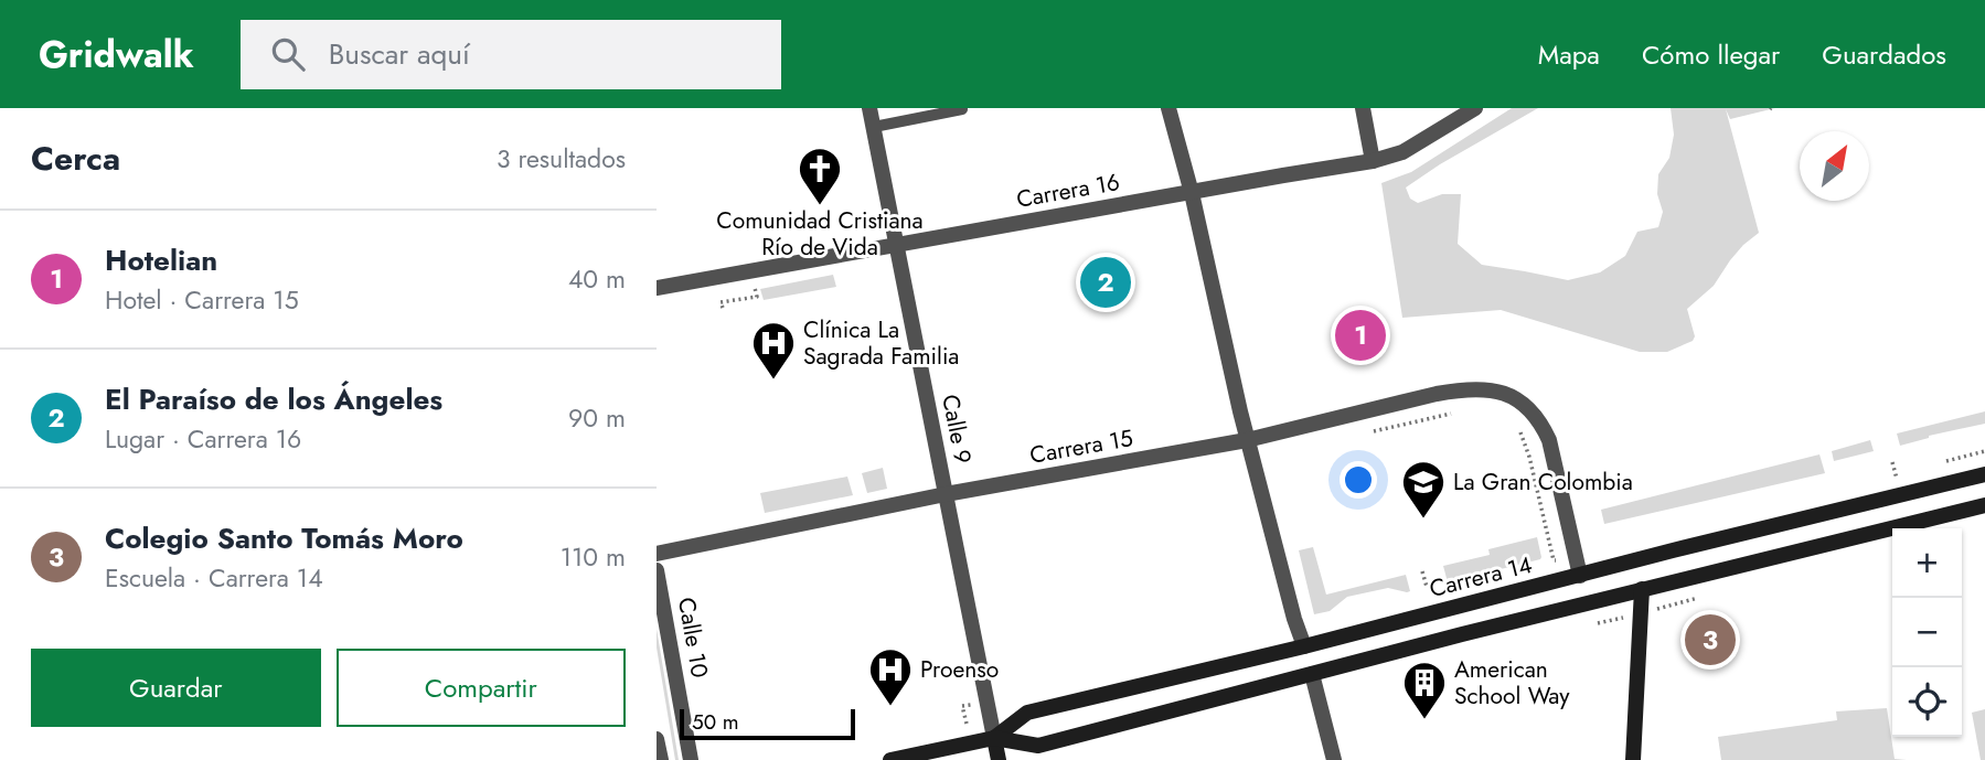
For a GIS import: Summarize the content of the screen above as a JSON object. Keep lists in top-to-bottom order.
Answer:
{
  "streets": {
    "main road": ["Calle 9", "Carrera 14"],
    "street": ["Carrera 16", "Carrera 15", "Calle 10"]
  },
  "crossings": [
    ["Carrera 16", "Calle 9"],
    ["Calle 9", "Carrera 15"],
    ["Calle 9", "Carrera 14"]
  ],
  "places": {
    "church": ["Comunidad Cristiana Río de Vida"],
    "hospital": ["Clínica La Sagrada Familia", "Proenso"],
    "school or university": ["La Gran Colombia"],
    "building": ["American School Way"]
  },
  "scale_bar": "50 m",
  "north": "top right",
  "page": {
    "header": "Gridwalk",
    "search": "Buscar aquí",
    "nav": ["Mapa", "Cómo llegar", "Guardados"],
    "heading": ["Cerca", "3 resultados"],
    "list": [
      {
        "mark": "1",
        "name": "Hotelian",
        "note": "Hotel · Carrera 15",
        "value": "40 m"
      },
      {
        "mark": "2",
        "name": "El Paraíso de los Ángeles",
        "note": "Lugar · Carrera 16",
        "value": "90 m"
      },
      {
        "mark": "3",
        "name": "Colegio Santo Tomás Moro",
        "note": "Escuela · Carrera 14",
        "value": "110 m"
      }
    ],
    "pins": ["2", "1", "3"],
    "map_buttons": ["+", "−"],
    "buttons": ["Guardar", "Compartir"],
    "scale": "50 m"
  }
}
